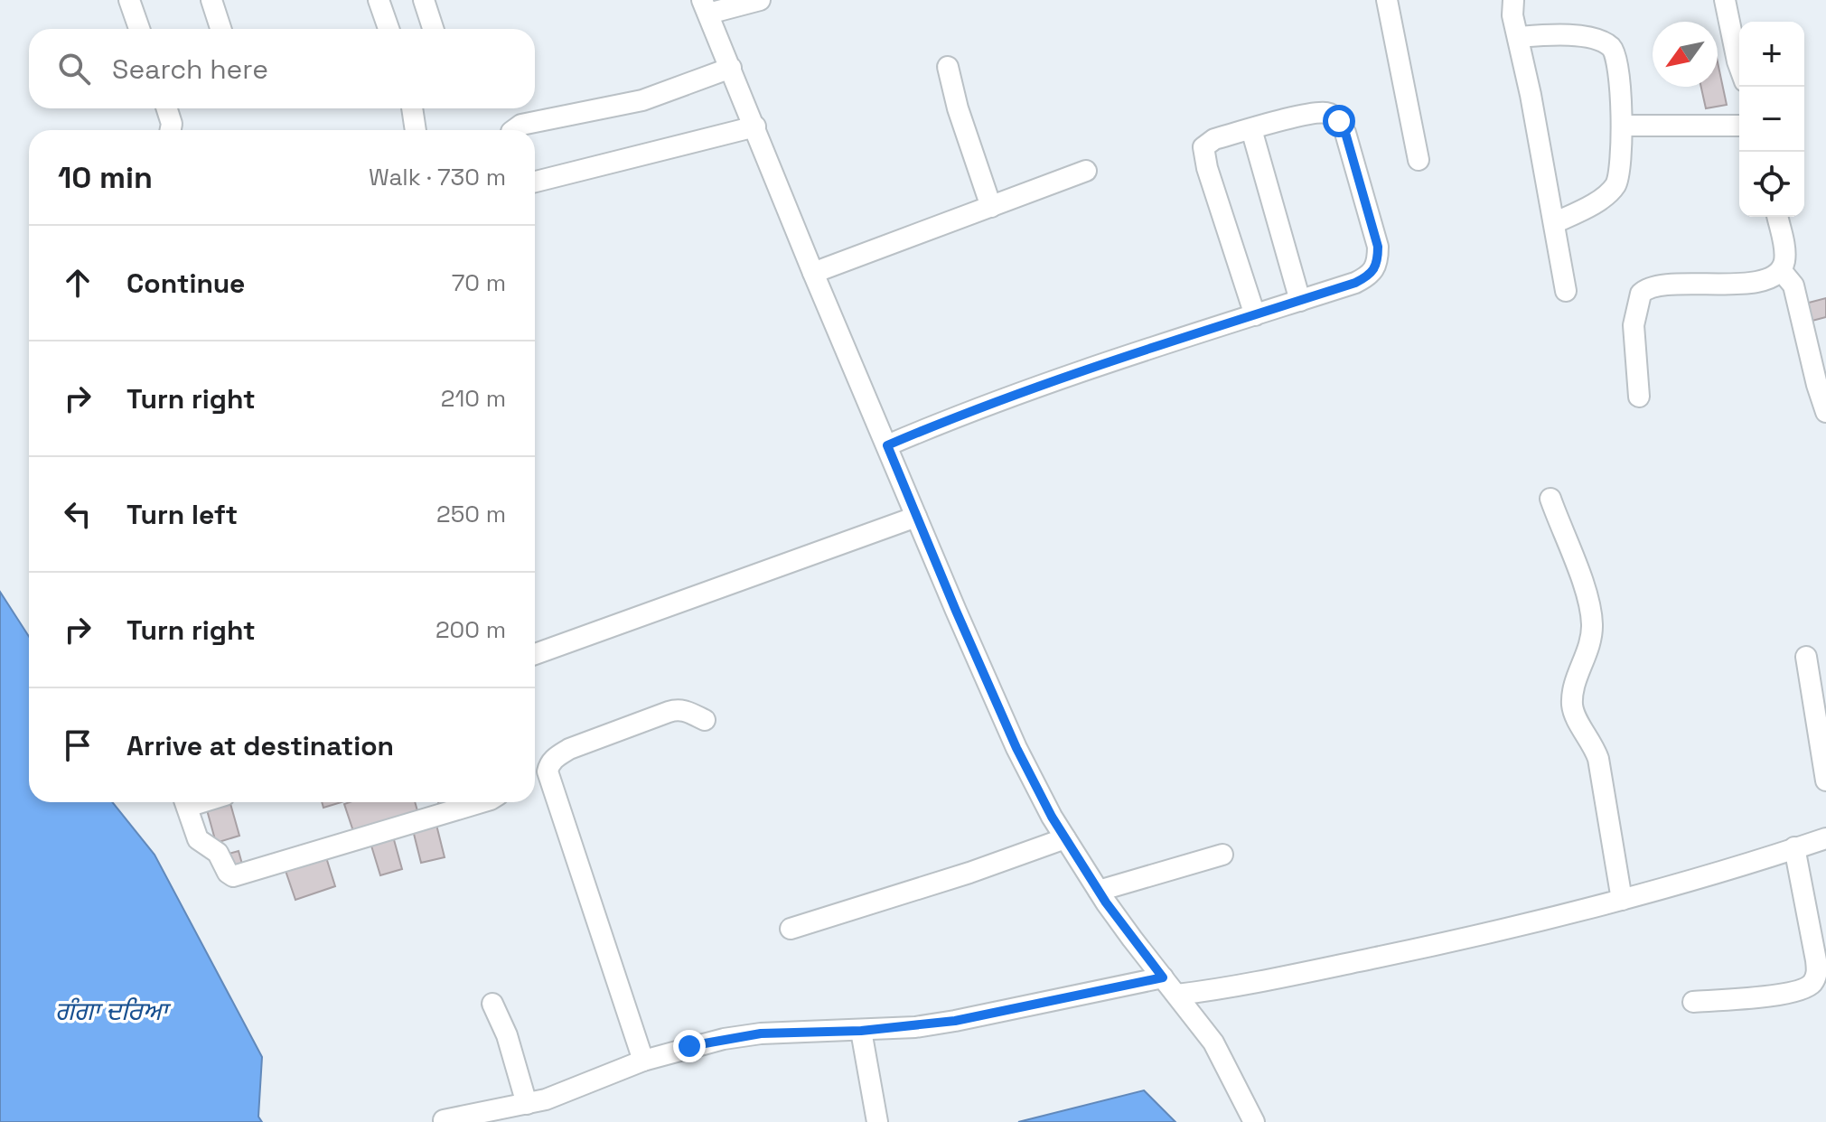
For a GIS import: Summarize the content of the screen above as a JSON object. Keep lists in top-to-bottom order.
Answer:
{
  "water": ["ਗੰਗਾ ਦਰਿਆ"],
  "north": "bottom left",
  "page": {
    "map_buttons": ["+", "−"],
    "search": "Search here",
    "heading": ["10 min", "Walk · 730 m"],
    "list": [
      ["Continue", "70 m"],
      ["Turn right", "210 m"],
      ["Turn left", "250 m"],
      ["Turn right", "200 m"],
      "Arrive at destination"
    ]
  }
}
